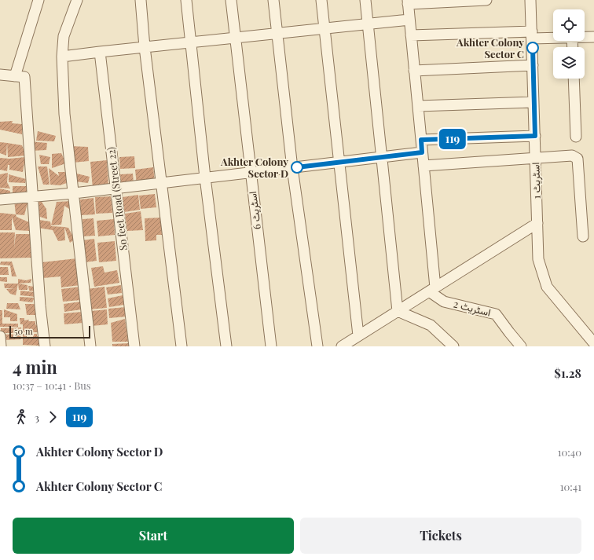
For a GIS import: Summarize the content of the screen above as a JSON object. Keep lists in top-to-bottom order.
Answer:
{
  "streets": {
    "street": [
      "اسٹریٹ 1",
      "So feet Road (Street 22)",
      "اسٹریٹ 6",
      "اسٹریٹ 2"
    ]
  },
  "places": ["Akhter Colony Sector C", "Akhter Colony Sector D"],
  "lines": ["bus line 119"],
  "scale_bar": "50 m",
  "page": {
    "on_map": "119",
    "scale": "50 m",
    "heading": ["4 min", "10:37 – 10:41 · Bus", "$1.28"],
    "legs": ["3", "119"],
    "list": [
      {
        "name": "Akhter Colony Sector D",
        "value": "10:40"
      },
      {
        "name": "Akhter Colony Sector C",
        "value": "10:41"
      }
    ],
    "buttons": ["Start", "Tickets"]
  }
}
